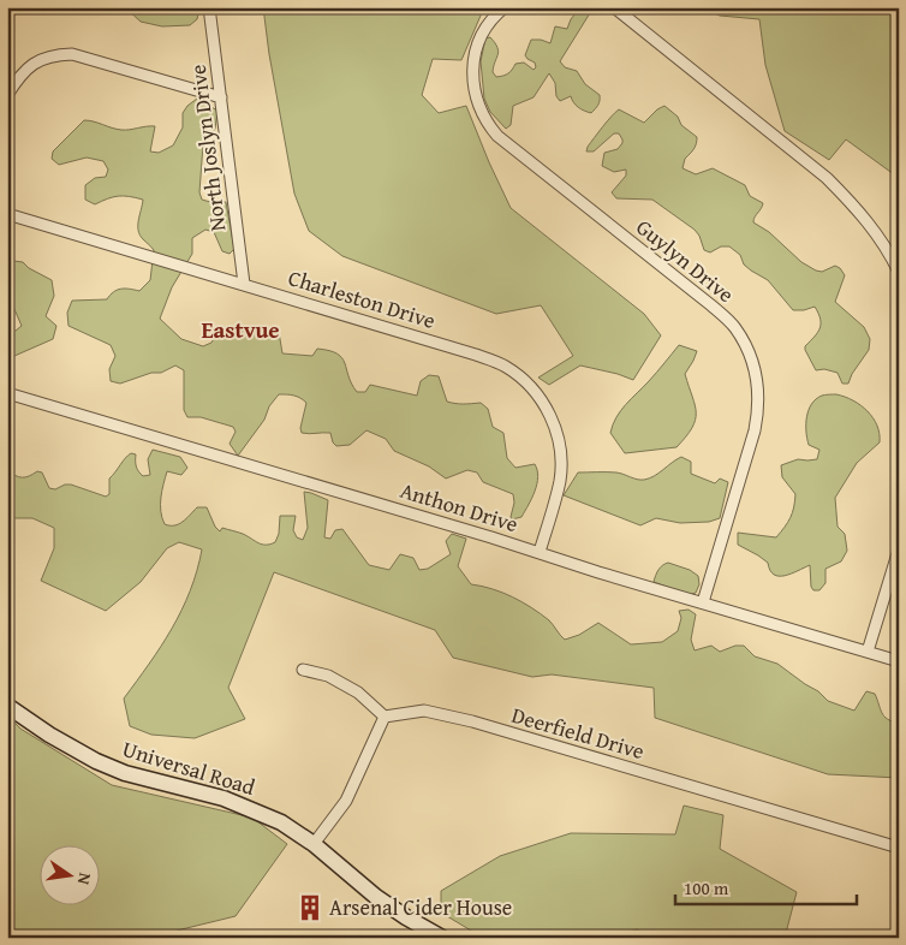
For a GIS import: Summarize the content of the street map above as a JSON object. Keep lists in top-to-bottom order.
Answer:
{
  "streets": {
    "street": [
      "North Joslyn Drive",
      "Guylyn Drive",
      "Charleston Drive",
      "Anthon Drive",
      "Deerfield Drive",
      "Universal Road"
    ]
  },
  "crossings": [
    ["North Joslyn Drive", "Charleston Drive"],
    ["Guylyn Drive", "Anthon Drive"],
    ["Charleston Drive", "Anthon Drive"]
  ],
  "districts": ["Eastvue"],
  "places": {
    "building": ["Arsenal Cider House"]
  },
  "scale_bar": "100 m",
  "north": "right"
}
